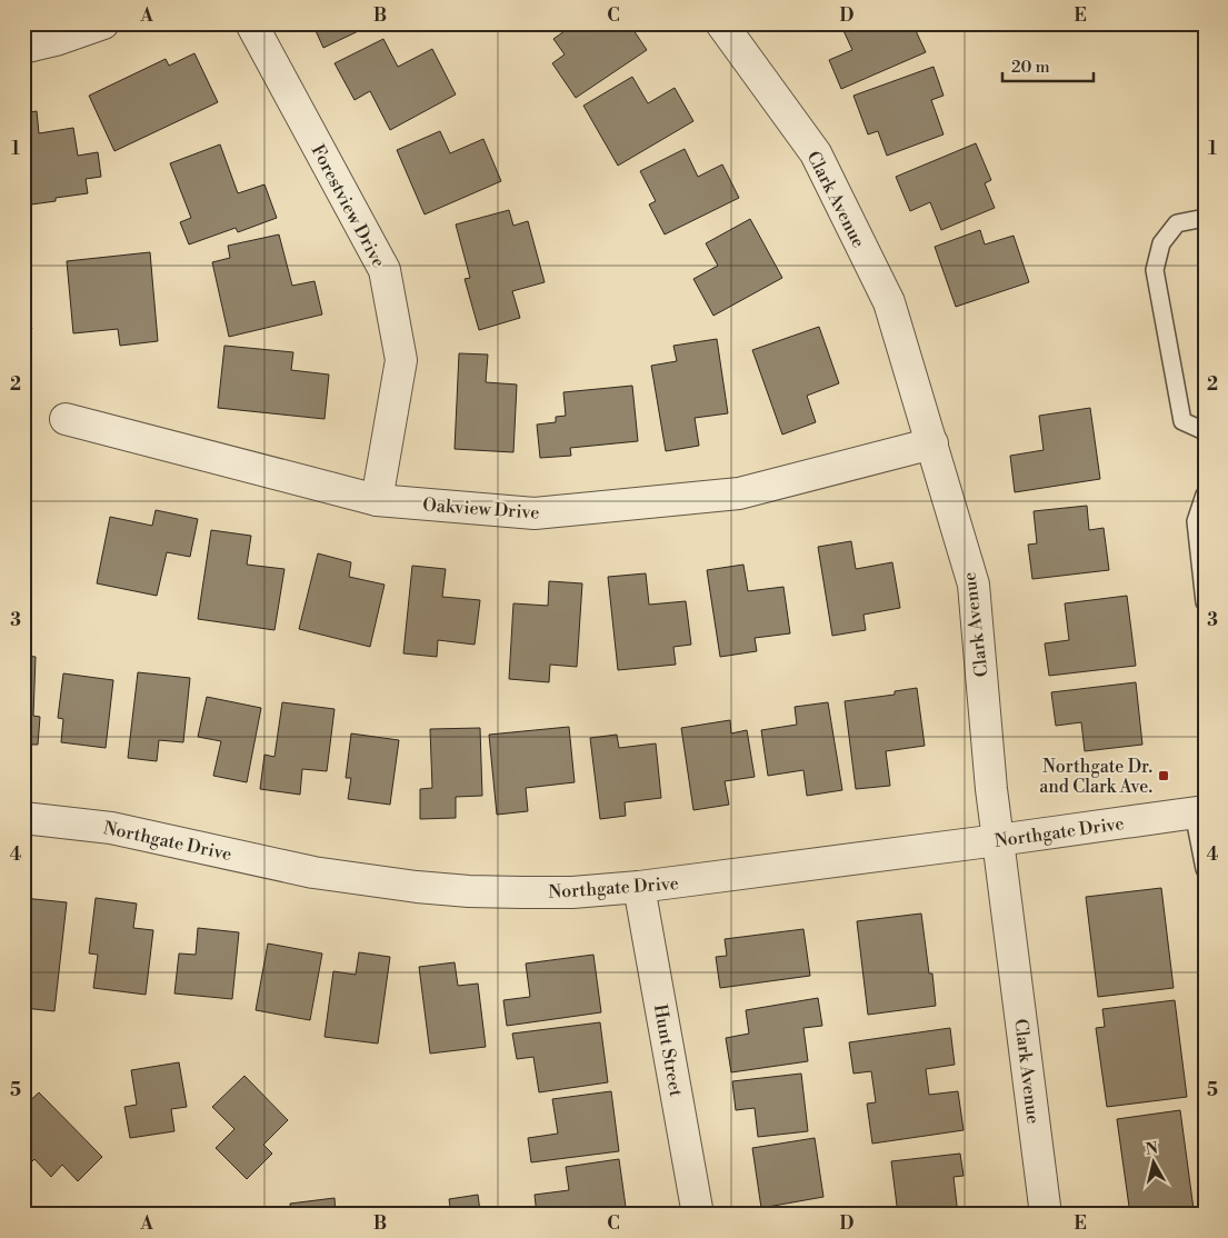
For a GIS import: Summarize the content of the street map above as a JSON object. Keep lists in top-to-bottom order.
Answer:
{
  "streets": {
    "street": [
      "Clark Avenue",
      "Forestview Drive",
      "Oakview Drive",
      "Northgate Drive",
      "Hunt Street"
    ]
  },
  "crossings": [
    ["Clark Avenue", "Oakview Drive"],
    ["Clark Avenue", "Northgate Drive"],
    ["Forestview Drive", "Oakview Drive"],
    ["Northgate Drive", "Hunt Street"]
  ],
  "places": {
    "transit": ["Northgate Dr. and Clark Ave."]
  },
  "scale_bar": "20 m",
  "north": "top",
  "grid": {
    "columns": [
      "A",
      "B",
      "C",
      "D",
      "E"
    ],
    "rows": [
      "1",
      "2",
      "3",
      "4",
      "5"
    ]
  }
}
